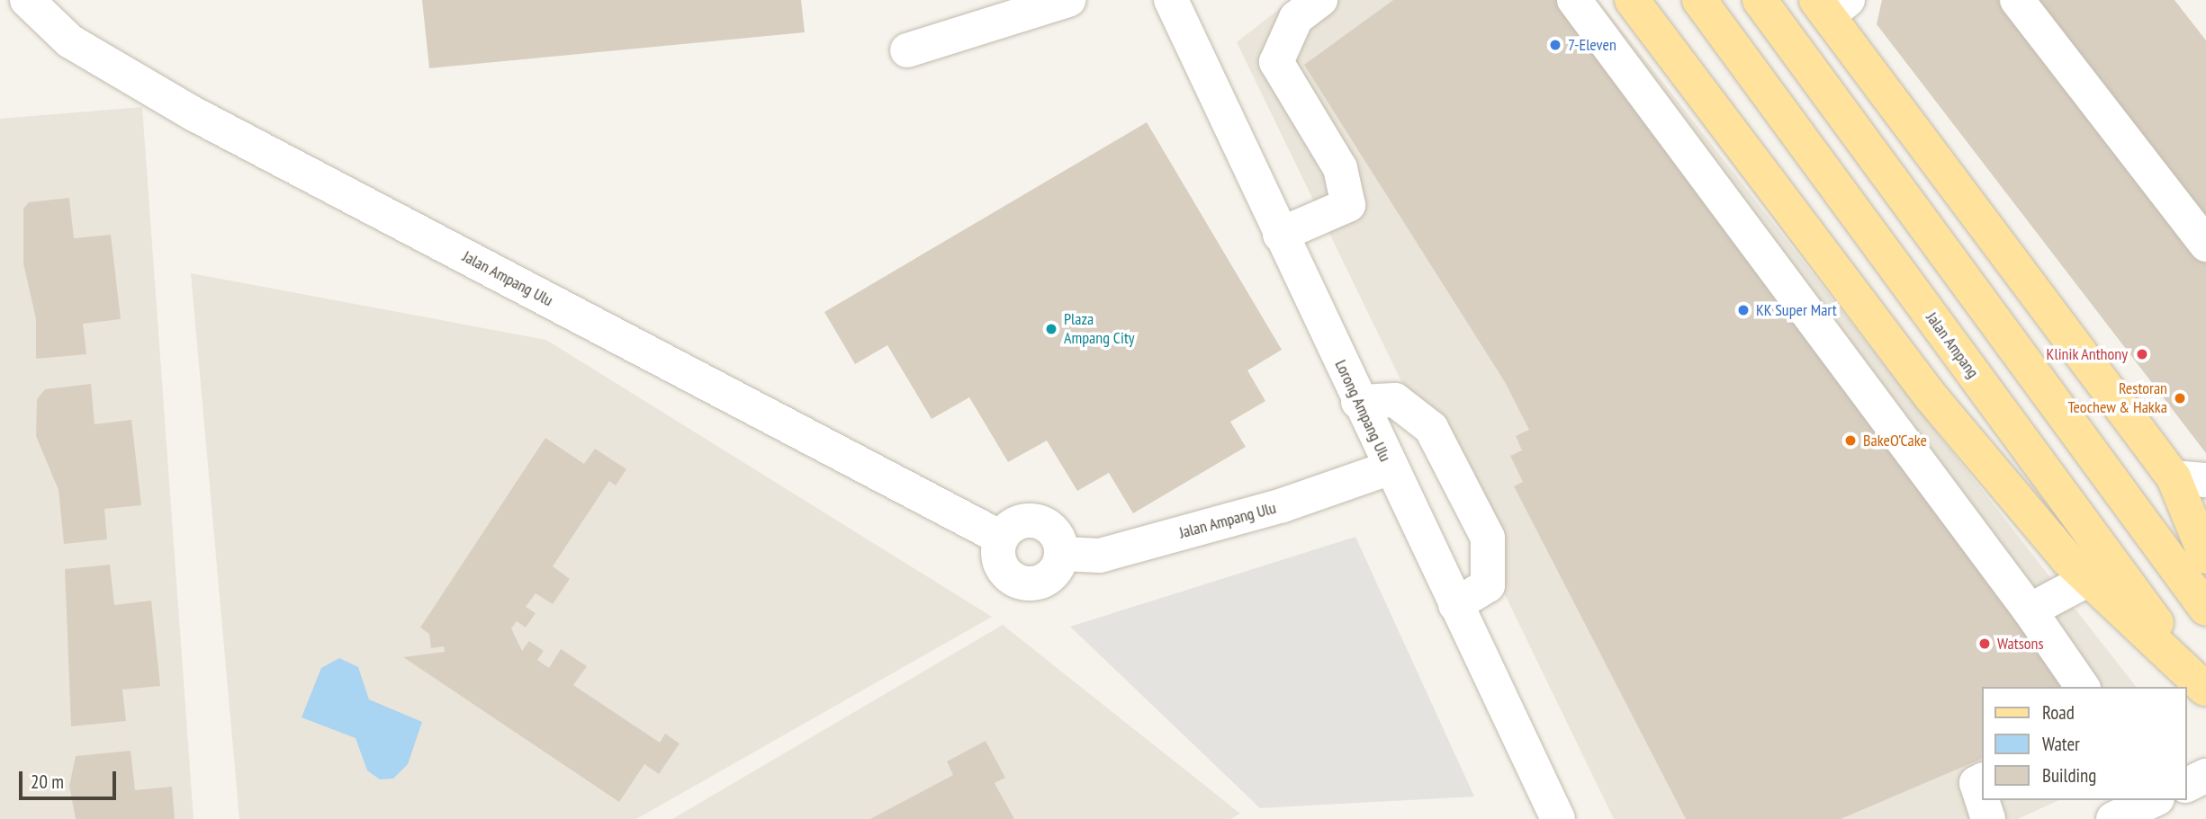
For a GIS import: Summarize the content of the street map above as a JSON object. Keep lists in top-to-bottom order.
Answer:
{
  "streets": {
    "main road": ["Jalan Ampang"],
    "street": ["Jalan Ampang Ulu", "Lorong Ampang Ulu"]
  },
  "crossings": [
    ["Jalan Ampang Ulu", "Lorong Ampang Ulu"]
  ],
  "places": [
    "7-Eleven",
    "KK Super Mart",
    "Plaza Ampang City",
    "Klinik Anthony",
    "Restoran Teochew & Hakka",
    "BakeO’Cake",
    "Watsons"
  ],
  "legend": ["Road", "Water", "Building"],
  "scale_bar": "20 m"
}
